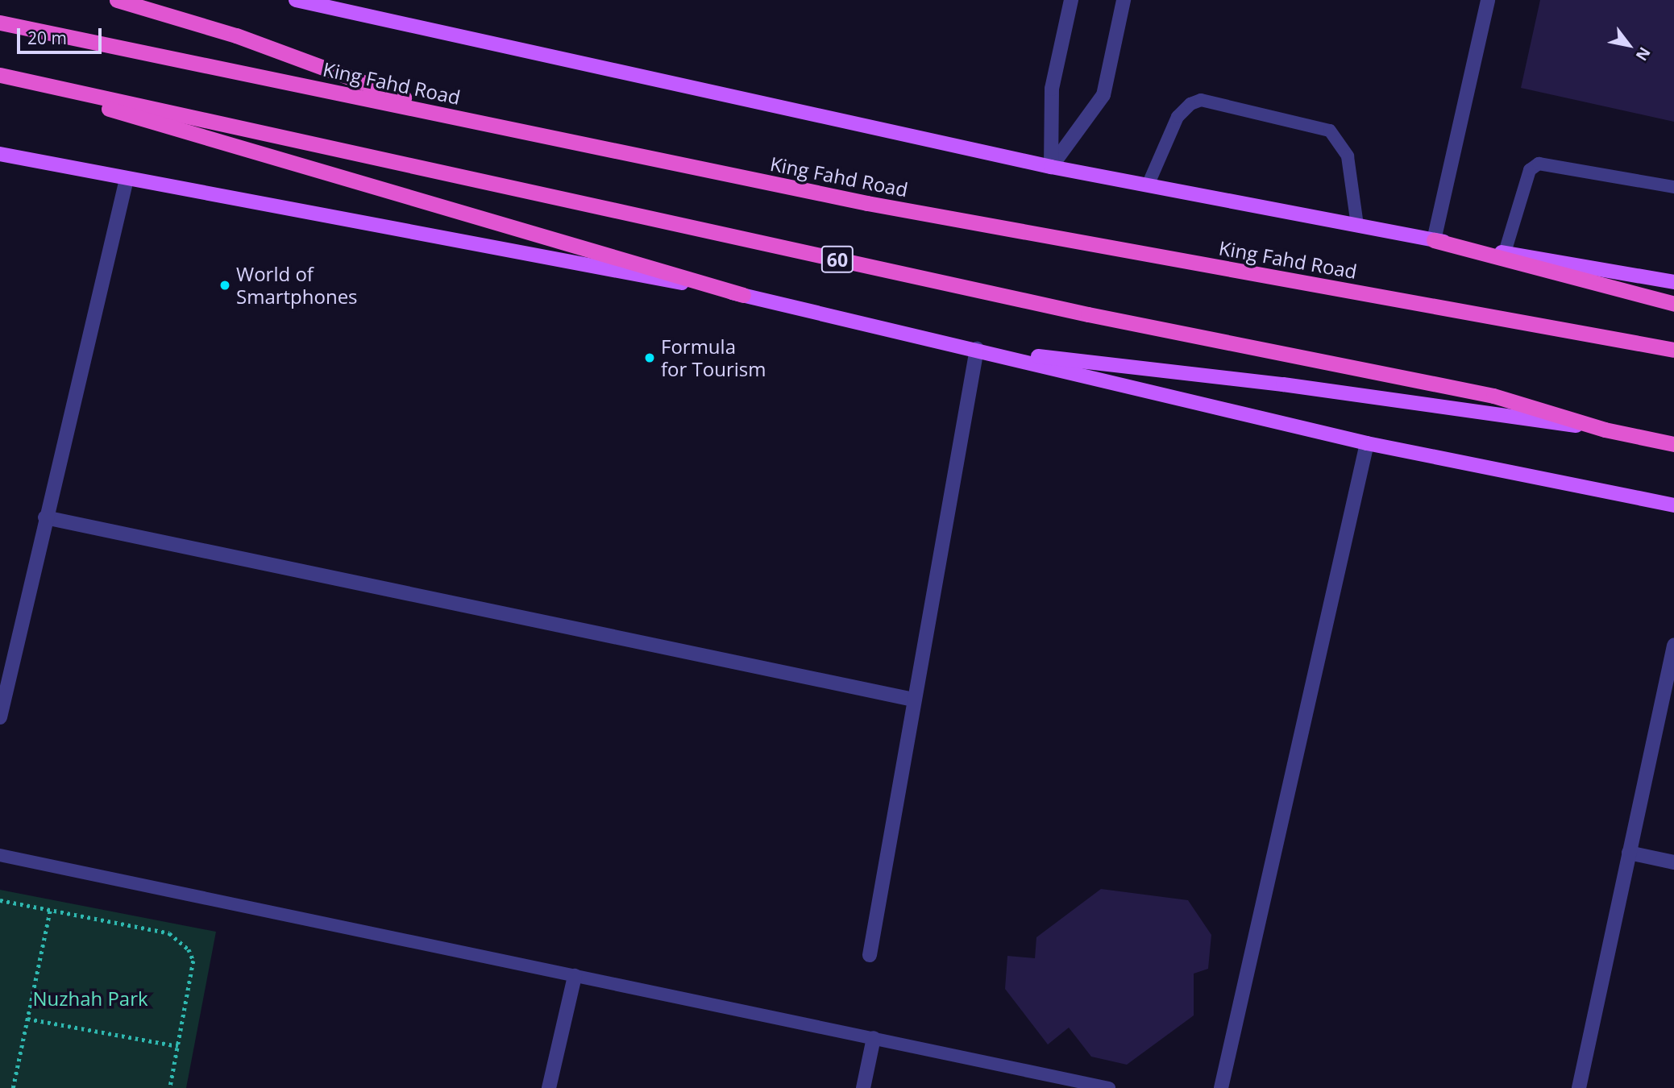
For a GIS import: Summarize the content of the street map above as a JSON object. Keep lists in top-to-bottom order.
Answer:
{
  "streets": {
    "highway": ["King Fahd Road", "60"]
  },
  "parks": ["Nuzhah Park"],
  "places": ["World of Smartphones", "Formula for Tourism"],
  "scale_bar": "20 m",
  "north": "bottom right"
}
